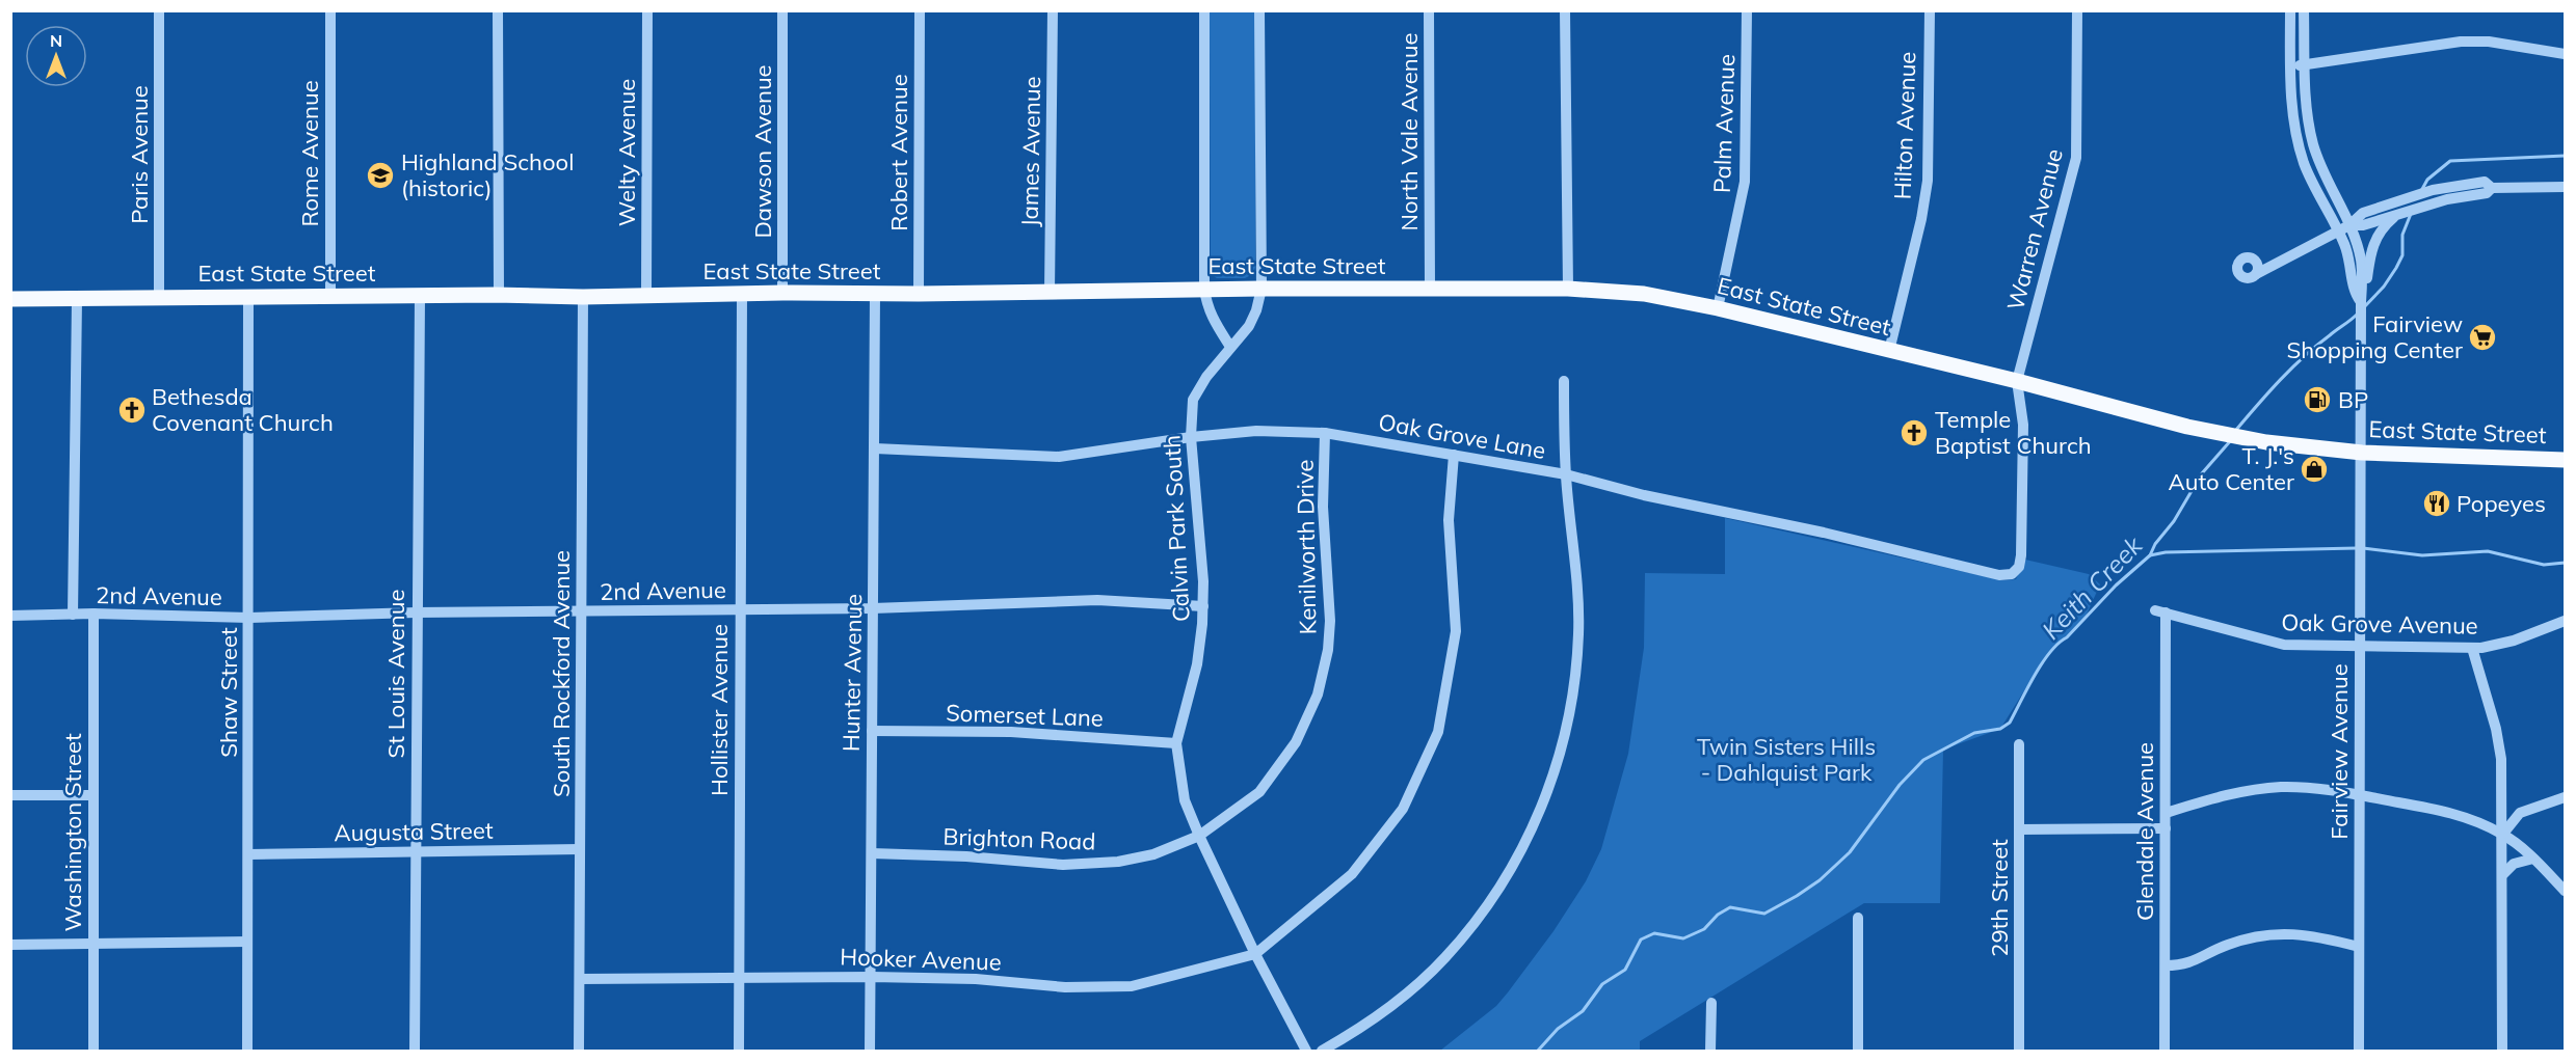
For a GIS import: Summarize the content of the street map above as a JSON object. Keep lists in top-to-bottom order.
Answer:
{
  "streets": {
    "main road": ["East State Street"],
    "street": [
      "Palm Avenue",
      "Hilton Avenue",
      "North Vale Avenue",
      "Dawson Avenue",
      "James Avenue",
      "Welty Avenue",
      "Robert Avenue",
      "Rome Avenue",
      "Paris Avenue",
      "Warren Avenue",
      "Oak Grove Lane",
      "Calvin Park South",
      "Kenilworth Drive",
      "2nd Avenue",
      "Oak Grove Avenue",
      "Hunter Avenue",
      "St Louis Avenue",
      "South Rockford Avenue",
      "Shaw Street",
      "Hollister Avenue",
      "Somerset Lane",
      "Fairview Avenue",
      "Augusta Street",
      "Glendale Avenue",
      "Washington Street",
      "Brighton Road",
      "29th Street",
      "Hooker Avenue"
    ]
  },
  "crossings": [
    ["Palm Avenue", "East State Street"],
    ["Hilton Avenue", "East State Street"],
    ["North Vale Avenue", "East State Street"],
    ["Dawson Avenue", "East State Street"],
    ["James Avenue", "East State Street"],
    ["Welty Avenue", "East State Street"],
    ["Robert Avenue", "East State Street"],
    ["Rome Avenue", "East State Street"],
    ["Paris Avenue", "East State Street"],
    ["Warren Avenue", "East State Street"],
    ["Warren Avenue", "Oak Grove Lane"],
    ["East State Street", "Oak Grove Lane"],
    ["East State Street", "Calvin Park South"],
    ["East State Street", "Hunter Avenue"],
    ["East State Street", "St Louis Avenue"],
    ["East State Street", "South Rockford Avenue"],
    ["East State Street", "Shaw Street"],
    ["East State Street", "Hollister Avenue"],
    ["East State Street", "Fairview Avenue"],
    ["Oak Grove Lane", "Calvin Park South"],
    ["Oak Grove Lane", "Kenilworth Drive"],
    ["Oak Grove Lane", "Hunter Avenue"],
    ["Calvin Park South", "Kenilworth Drive"],
    ["Calvin Park South", "2nd Avenue"],
    ["Calvin Park South", "Somerset Lane"],
    ["Calvin Park South", "Brighton Road"],
    ["Calvin Park South", "Hooker Avenue"],
    ["Kenilworth Drive", "Brighton Road"],
    ["2nd Avenue", "Hunter Avenue"],
    ["2nd Avenue", "St Louis Avenue"],
    ["2nd Avenue", "South Rockford Avenue"],
    ["2nd Avenue", "Shaw Street"],
    ["2nd Avenue", "Hollister Avenue"],
    ["2nd Avenue", "Washington Street"],
    ["Oak Grove Avenue", "Fairview Avenue"],
    ["Oak Grove Avenue", "Glendale Avenue"],
    ["Hunter Avenue", "Somerset Lane"],
    ["Hunter Avenue", "Brighton Road"],
    ["Hunter Avenue", "Hooker Avenue"],
    ["St Louis Avenue", "Augusta Street"],
    ["South Rockford Avenue", "Augusta Street"],
    ["South Rockford Avenue", "Hooker Avenue"],
    ["Shaw Street", "Augusta Street"],
    ["Hollister Avenue", "Hooker Avenue"]
  ],
  "water": ["Keith Creek"],
  "parks": ["Twin Sisters Hills - Dahlquist Park"],
  "places": {
    "school or university": ["Highland School (historic)"],
    "supermarket": ["Fairview Shopping Center"],
    "fuel station": ["BP"],
    "church": ["Bethesda Covenant Church", "Temple Baptist Church"],
    "shop": ["T. J.'s Auto Center"],
    "restaurant": ["Popeyes"]
  },
  "north": "top"
}
